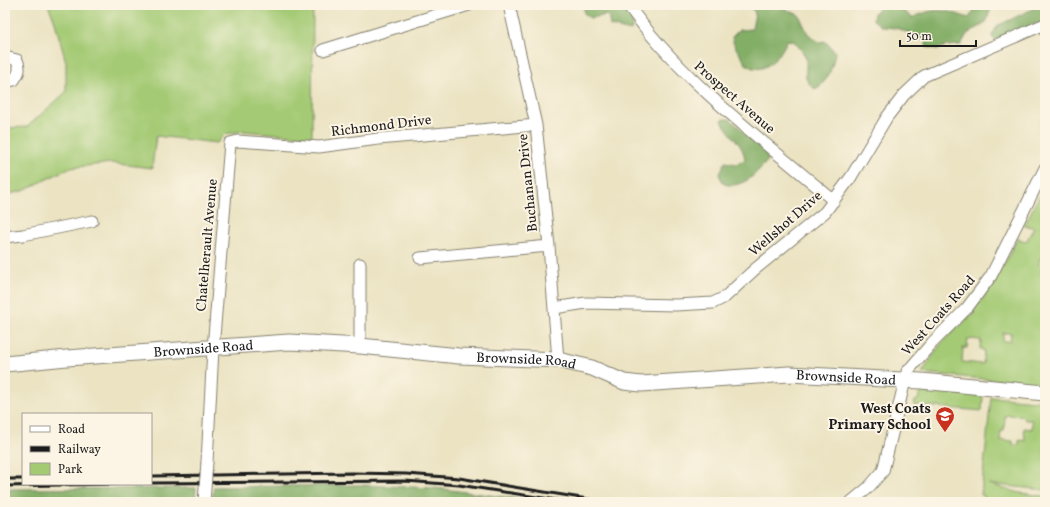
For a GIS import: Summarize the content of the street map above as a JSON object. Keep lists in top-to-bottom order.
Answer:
{
  "streets": {
    "street": [
      "Prospect Avenue",
      "Richmond Drive",
      "Buchanan Drive",
      "Wellshot Drive",
      "Chatelherault Avenue",
      "West Coats Road",
      "Brownside Road"
    ]
  },
  "crossings": [
    ["Prospect Avenue", "Wellshot Drive"],
    ["Richmond Drive", "Buchanan Drive"],
    ["Richmond Drive", "Chatelherault Avenue"],
    ["Buchanan Drive", "Wellshot Drive"],
    ["Buchanan Drive", "Brownside Road"],
    ["Chatelherault Avenue", "Brownside Road"],
    ["West Coats Road", "Brownside Road"]
  ],
  "places": {
    "school or university": ["West Coats Primary School"]
  },
  "legend": ["Road", "Railway", "Park"],
  "scale_bar": "50 m"
}
